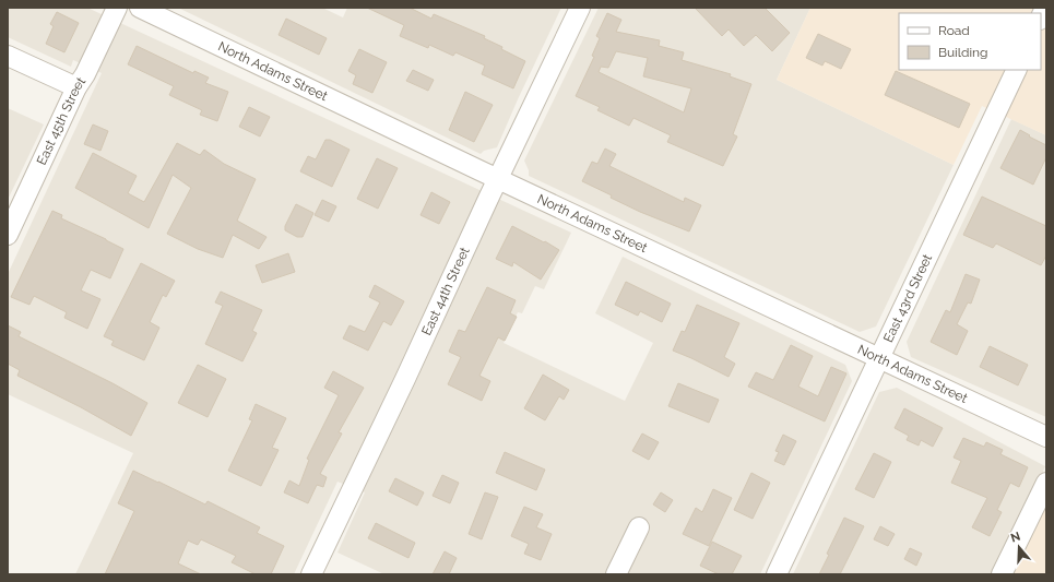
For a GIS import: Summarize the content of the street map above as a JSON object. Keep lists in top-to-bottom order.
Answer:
{
  "streets": {
    "street": [
      "North Adams Street",
      "East 45th Street",
      "East 44th Street",
      "East 43rd Street"
    ]
  },
  "crossings": [
    ["North Adams Street", "East 44th Street"],
    ["North Adams Street", "East 43rd Street"]
  ],
  "legend": ["Road", "Building"],
  "north": "top"
}
